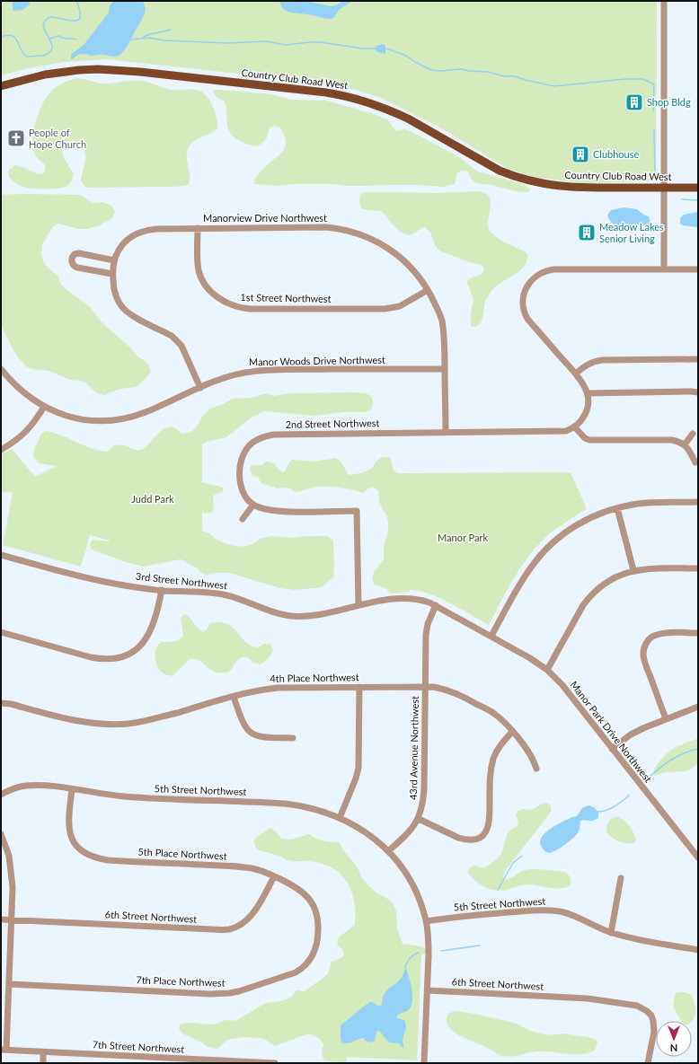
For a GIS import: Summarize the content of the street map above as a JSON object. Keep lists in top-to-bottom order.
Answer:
{
  "streets": {
    "main road": ["Country Club Road West"],
    "street": [
      "Manorview Drive Northwest",
      "1st Street Northwest",
      "Manor Woods Drive Northwest",
      "2nd Street Northwest",
      "3rd Street Northwest",
      "4th Place Northwest",
      "Manor Park Drive Northwest",
      "43rd Avenue Northwest",
      "5th Street Northwest",
      "5th Place Northwest",
      "6th Street Northwest",
      "7th Place Northwest",
      "7th Street Northwest"
    ]
  },
  "crossings": [
    ["Manorview Drive Northwest", "1st Street Northwest"],
    ["Manorview Drive Northwest", "Manor Woods Drive Northwest"],
    ["Manorview Drive Northwest", "2nd Street Northwest"],
    ["3rd Street Northwest", "Manor Park Drive Northwest"],
    ["3rd Street Northwest", "43rd Avenue Northwest"],
    ["4th Place Northwest", "43rd Avenue Northwest"],
    ["43rd Avenue Northwest", "5th Street Northwest"],
    ["5th Street Northwest", "5th Place Northwest"],
    ["5th Place Northwest", "6th Street Northwest"],
    ["5th Place Northwest", "7th Place Northwest"]
  ],
  "parks": ["Judd Park", "Manor Park"],
  "places": {
    "building": ["Shop Bldg", "Clubhouse", "Meadow Lakes Senior Living"],
    "church": ["People of Hope Church"]
  },
  "north": "bottom"
}
